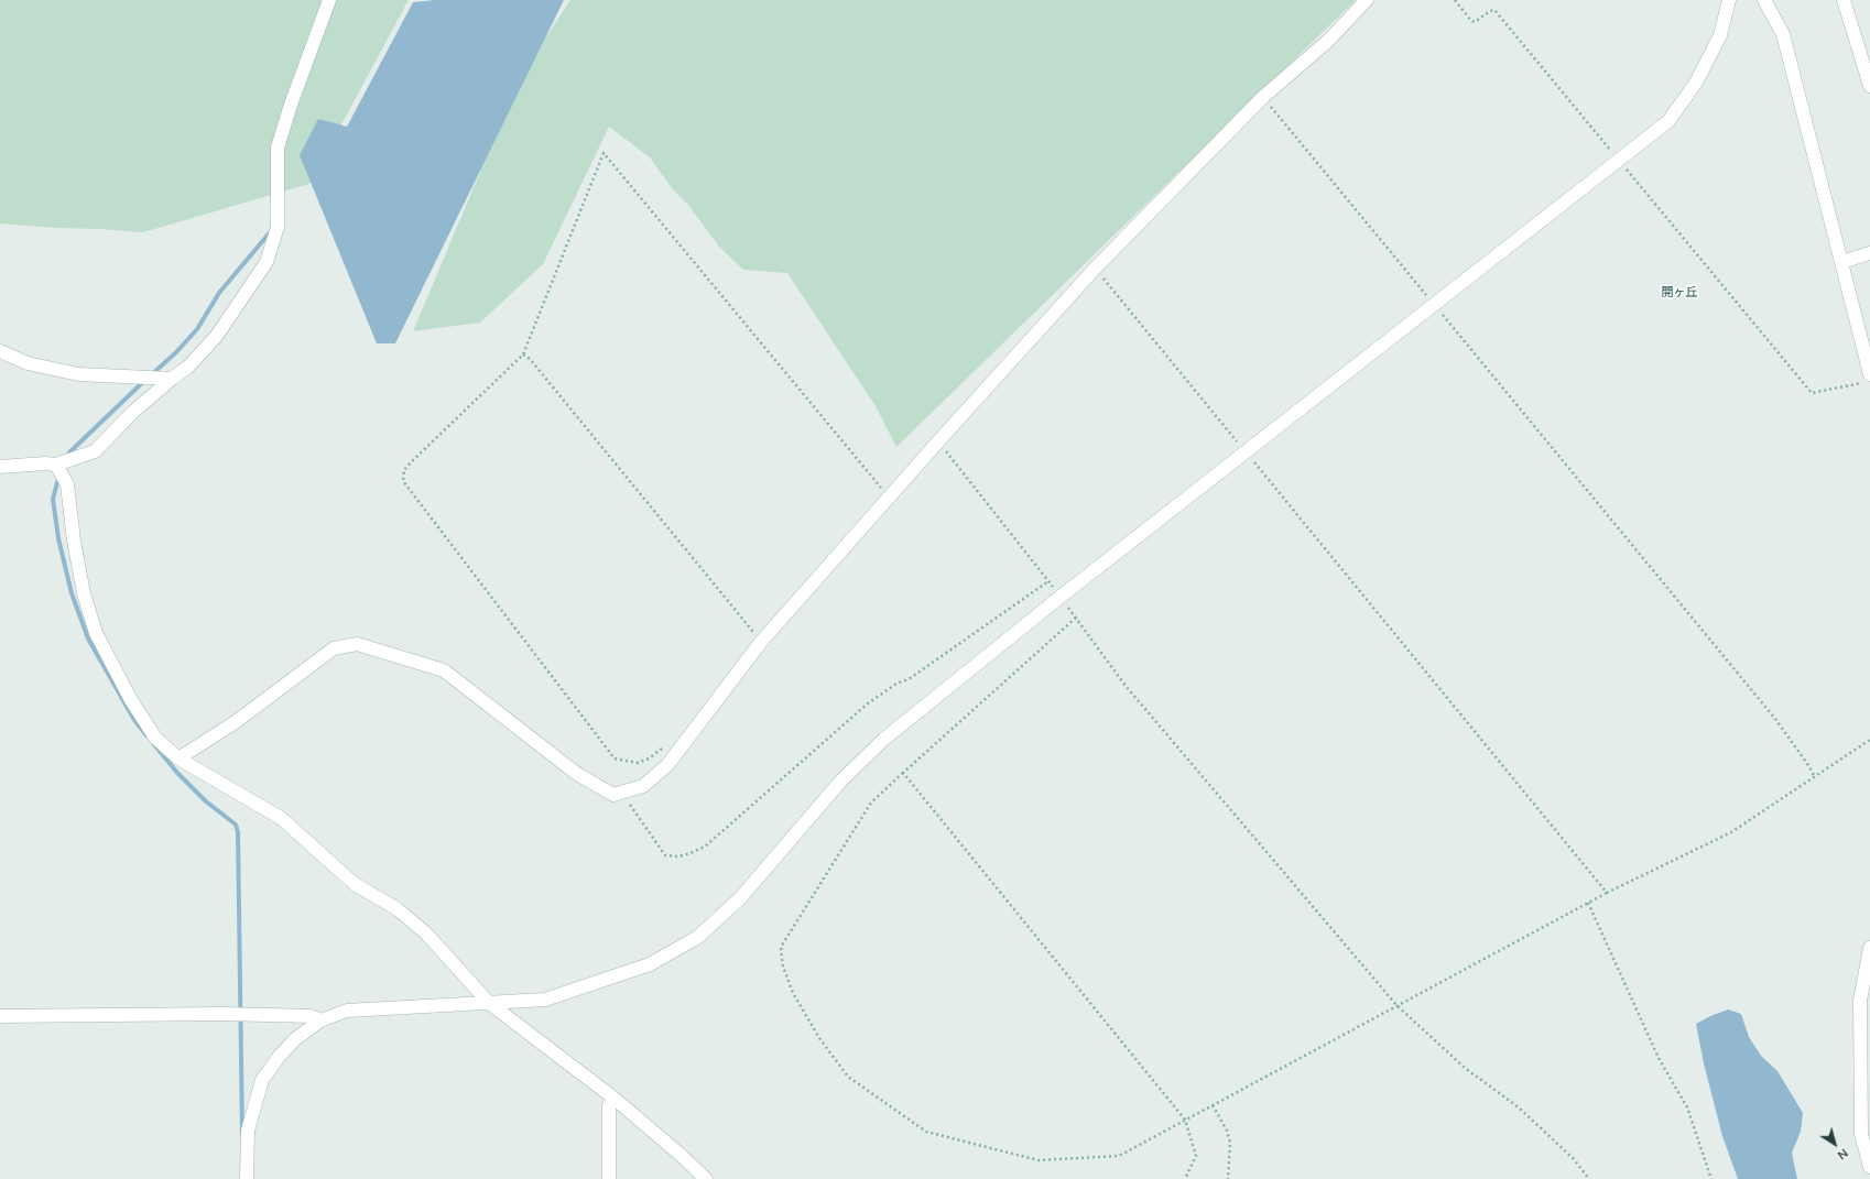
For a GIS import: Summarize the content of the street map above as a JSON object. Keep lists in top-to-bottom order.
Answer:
{
  "districts": ["開ヶ丘"],
  "north": "bottom right"
}
